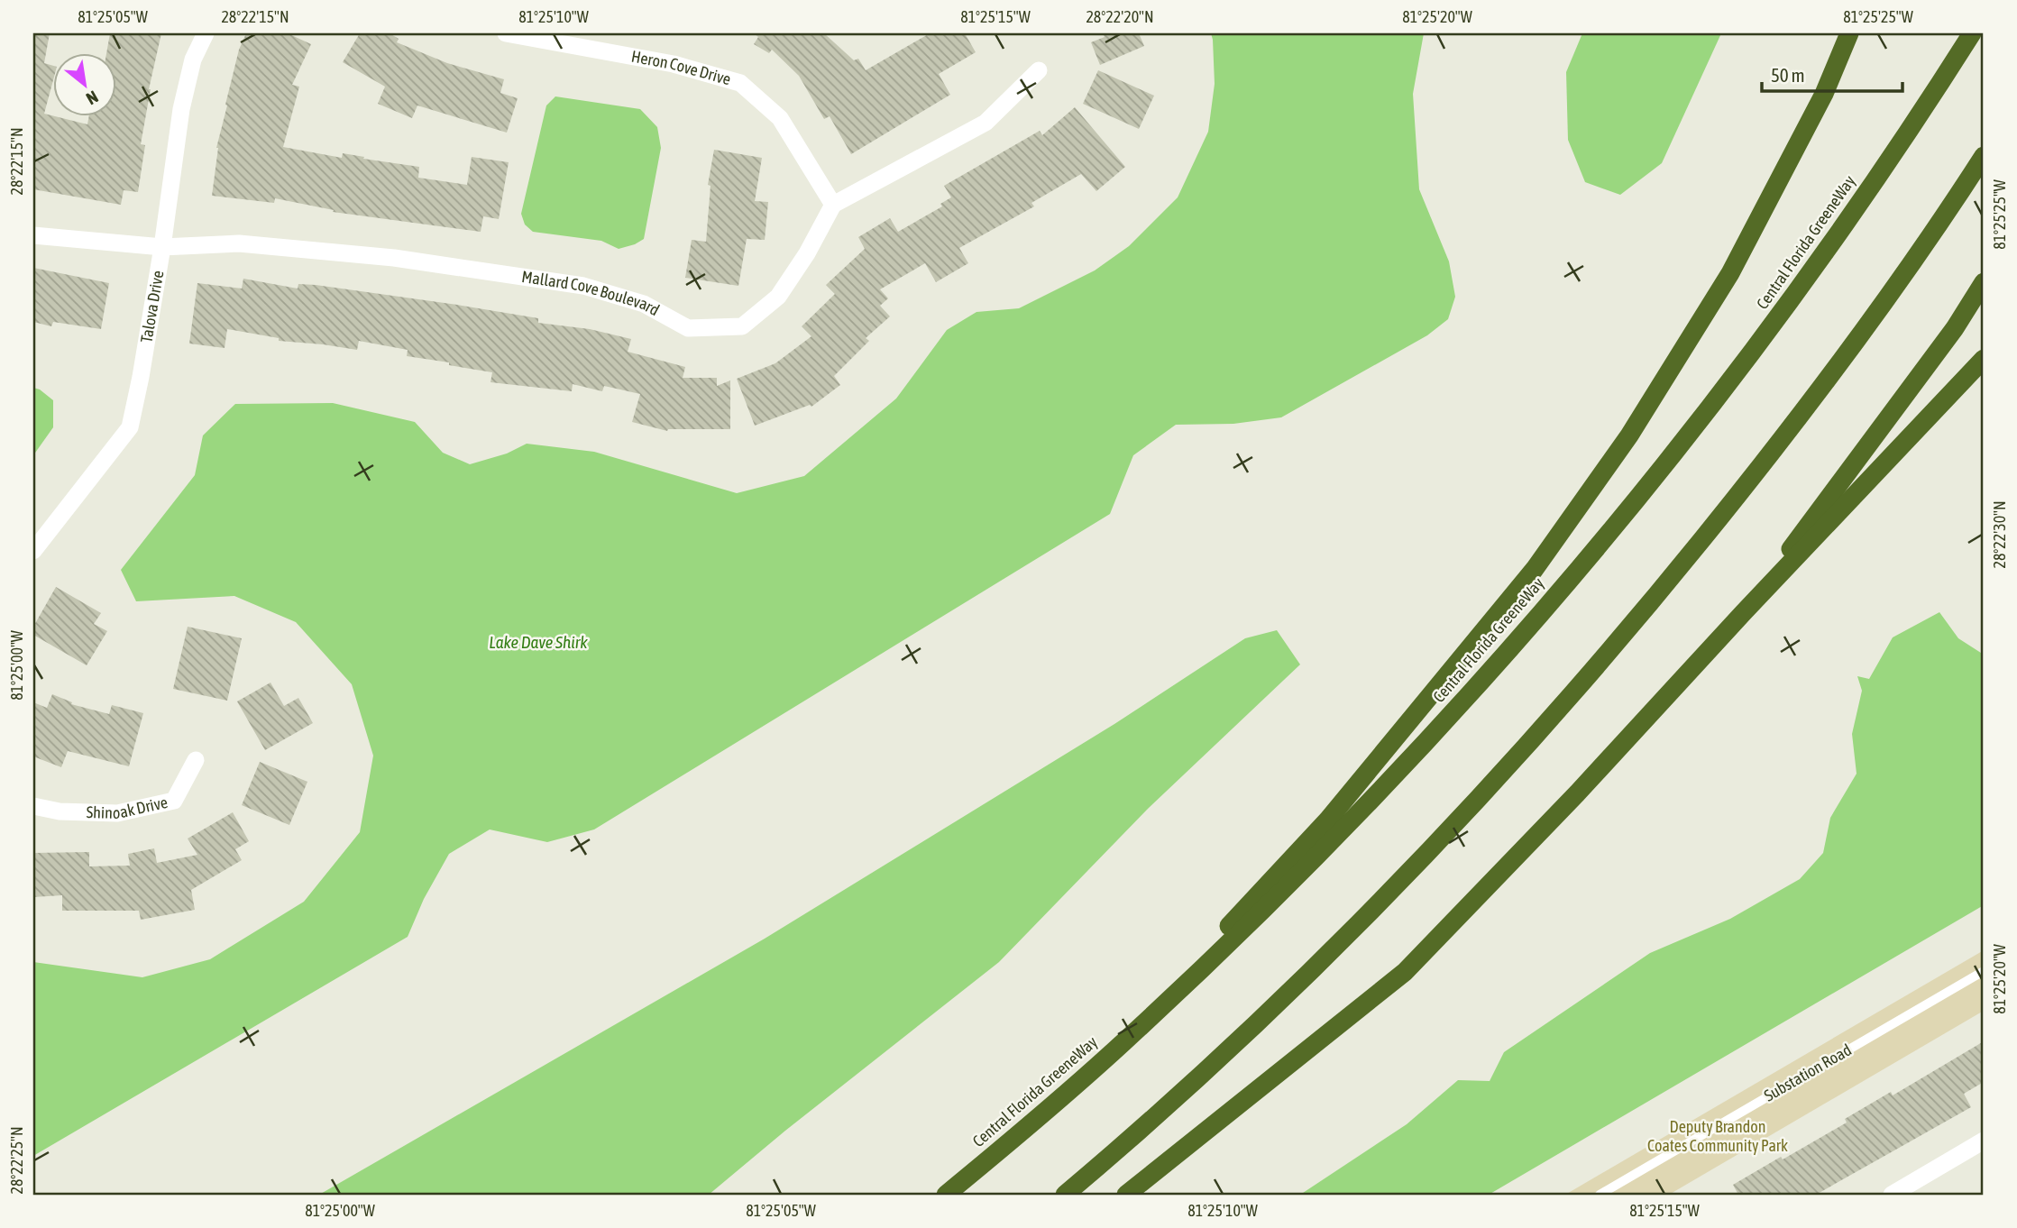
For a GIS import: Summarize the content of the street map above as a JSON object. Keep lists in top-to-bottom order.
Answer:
{
  "streets": {
    "highway": ["Central Florida GreeneWay"],
    "street": [
      "Heron Cove Drive",
      "Mallard Cove Boulevard",
      "Talova Drive",
      "Shinoak Drive"
    ],
    "lane": ["Substation Road"]
  },
  "crossings": [
    ["Heron Cove Drive", "Mallard Cove Boulevard"],
    ["Mallard Cove Boulevard", "Talova Drive"]
  ],
  "water": ["Lake Dave Shirk"],
  "parks": ["Deputy Brandon Coates Community Park"],
  "scale_bar": "50 m",
  "north": "bottom right",
  "coordinates": [
    "81°25'05\"W",
    "28°22'15\"N",
    "81°25'10\"W",
    "81°25'15\"W",
    "28°22'20\"N",
    "81°25'20\"W",
    "81°25'25\"W",
    "28°22'30\"N",
    "81°25'00\"W",
    "28°22'25\"N"
  ]
}
